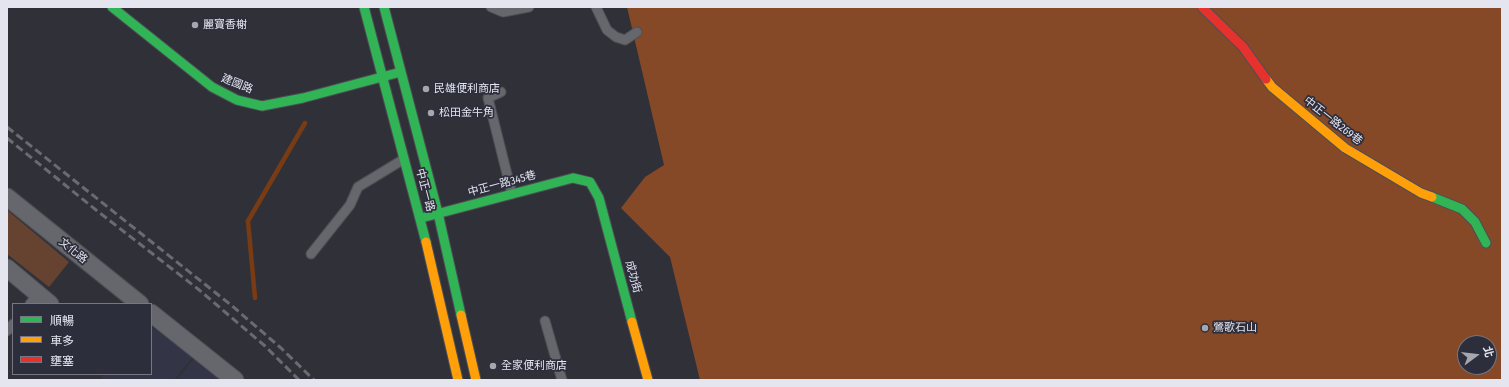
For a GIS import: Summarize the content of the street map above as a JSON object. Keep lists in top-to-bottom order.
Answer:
{
  "streets": {
    "street": [
      "建國路",
      "中正一路269巷",
      "中正一路345巷",
      "中正一路",
      "文化路",
      "成功街"
    ]
  },
  "crossings": [
    ["建國路", "中正一路"],
    ["中正一路345巷", "中正一路"],
    ["中正一路345巷", "成功街"]
  ],
  "places": [
    "麗寶香榭",
    "民雄便利商店",
    "松田金牛角",
    "鶯歌石山",
    "全家便利商店"
  ],
  "legend": ["順暢", "車多", "壅塞"],
  "north": "right"
}
